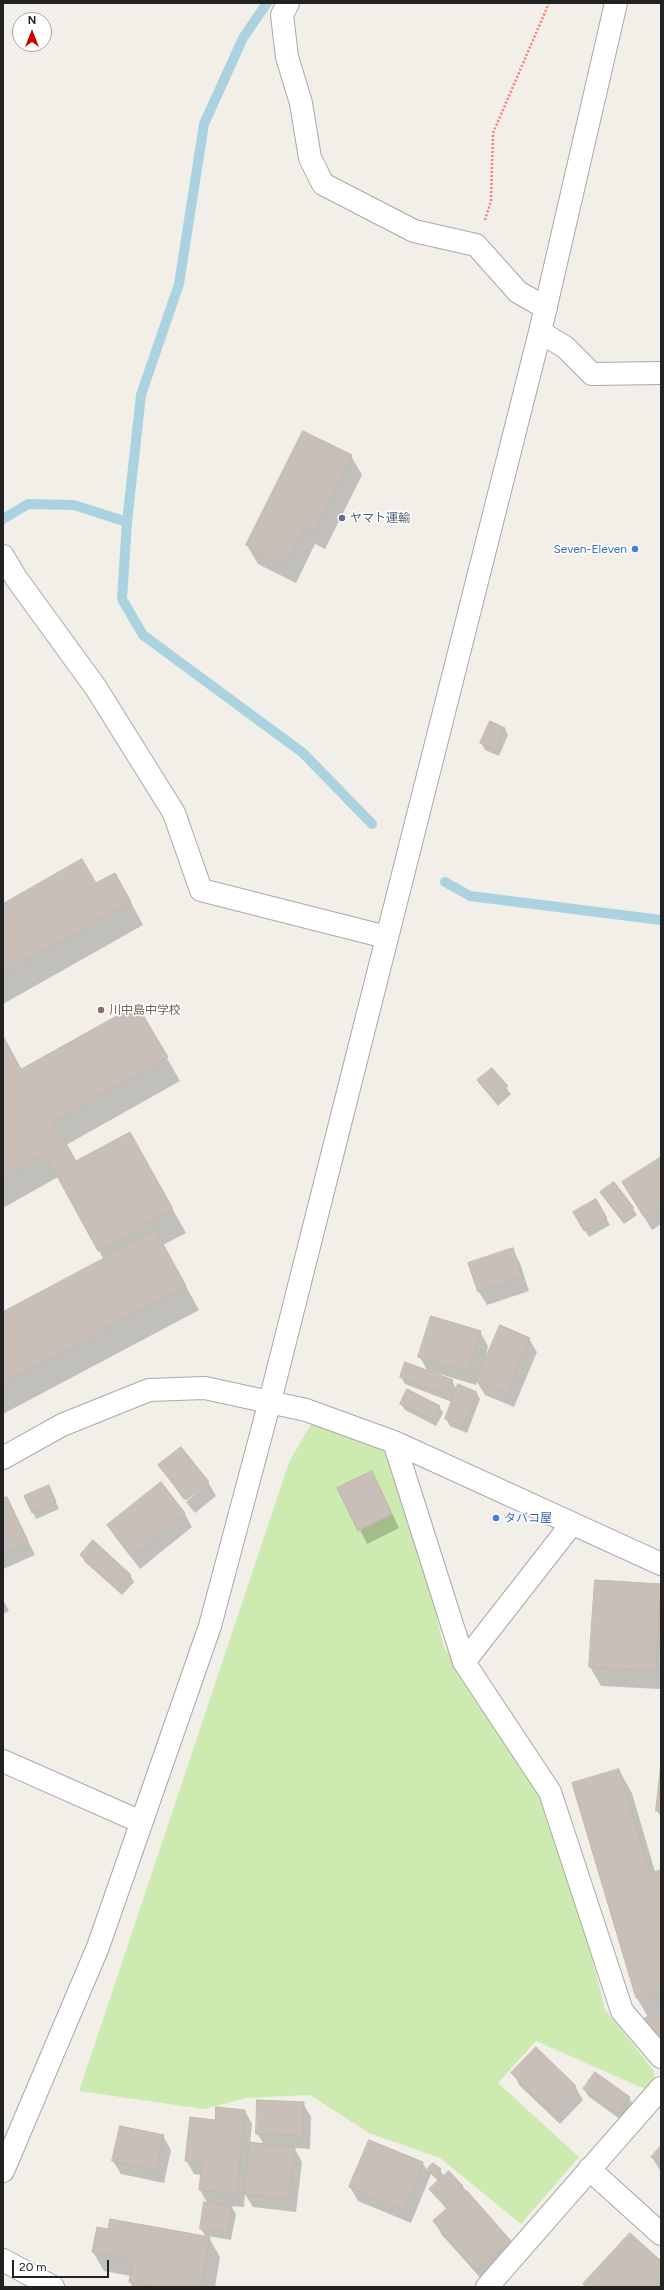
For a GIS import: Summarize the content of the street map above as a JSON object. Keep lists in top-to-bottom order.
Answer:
{
  "places": [
    "ヤマト運輸",
    "Seven-Eleven",
    "川中島中学校",
    "タバコ屋"
  ],
  "scale_bar": "20 m",
  "north": "top"
}
